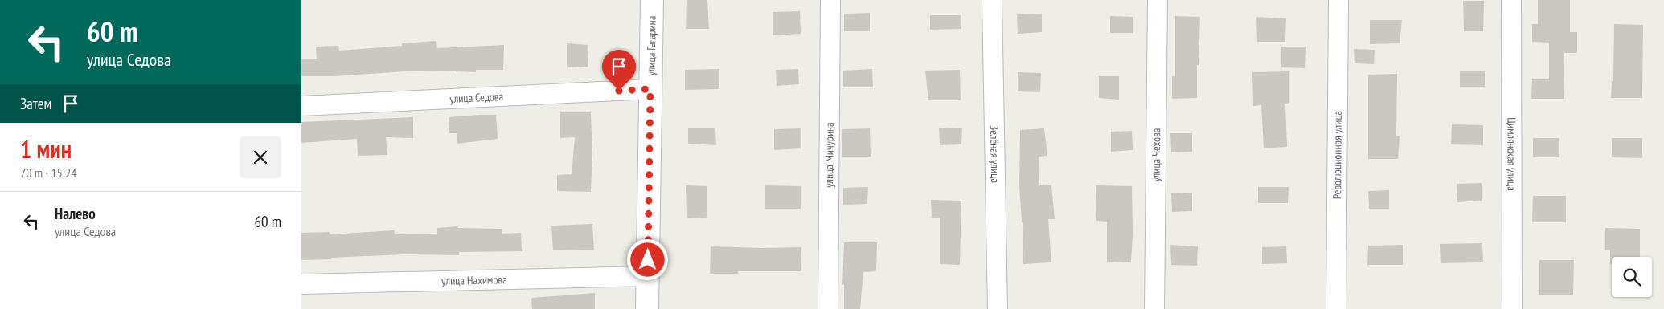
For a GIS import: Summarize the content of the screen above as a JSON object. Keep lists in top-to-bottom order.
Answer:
{
  "streets": {
    "main road": ["улица Гагарина"],
    "street": [
      "улица Седова",
      "улица Мичурина",
      "Зелёная улица",
      "улица Чехова",
      "Революционная улица",
      "Цимлянская улица",
      "улица Нахимова"
    ]
  },
  "crossings": [
    ["улица Гагарина", "улица Седова"],
    ["улица Гагарина", "улица Нахимова"]
  ],
  "page": {
    "turn": ["60 m", "улица Седова"],
    "then": "Затем",
    "heading": ["1 мин", "70 m · 15:24"],
    "list": [
      {
        "name": "Налево",
        "note": "улица Седова",
        "value": "60 m"
      }
    ]
  }
}
